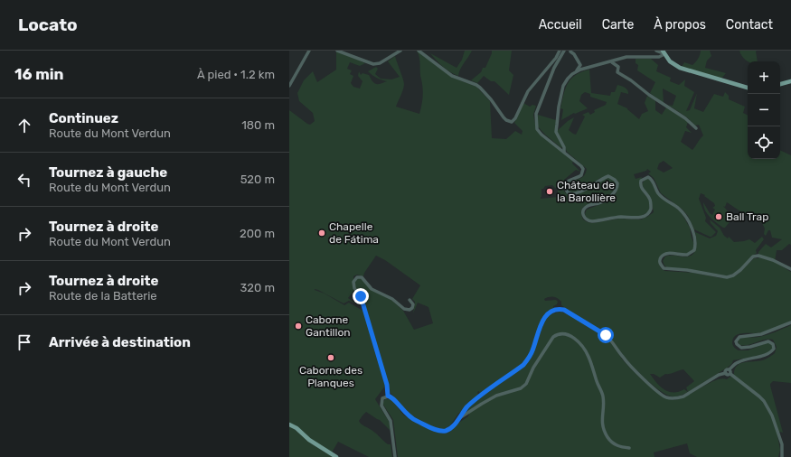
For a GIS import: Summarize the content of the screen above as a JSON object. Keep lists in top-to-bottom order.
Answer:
{
  "places": [
    "Château de la Barollière",
    "Ball Trap",
    "Chapelle de Fátima",
    "Caborne Gantillon",
    "Caborne des Planques"
  ],
  "page": {
    "header": "Locato",
    "nav": [
      "Accueil",
      "Carte",
      "À propos",
      "Contact"
    ],
    "heading": ["16 min", "À pied · 1.2 km"],
    "map_buttons": ["+", "−"],
    "list": [
      ["Continuez", "Route du Mont Verdun", "180 m"],
      ["Tournez à gauche", "Route du Mont Verdun", "520 m"],
      ["Tournez à droite", "Route du Mont Verdun", "200 m"],
      ["Tournez à droite", "Route de la Batterie", "320 m"],
      "Arrivée à destination"
    ]
  }
}
